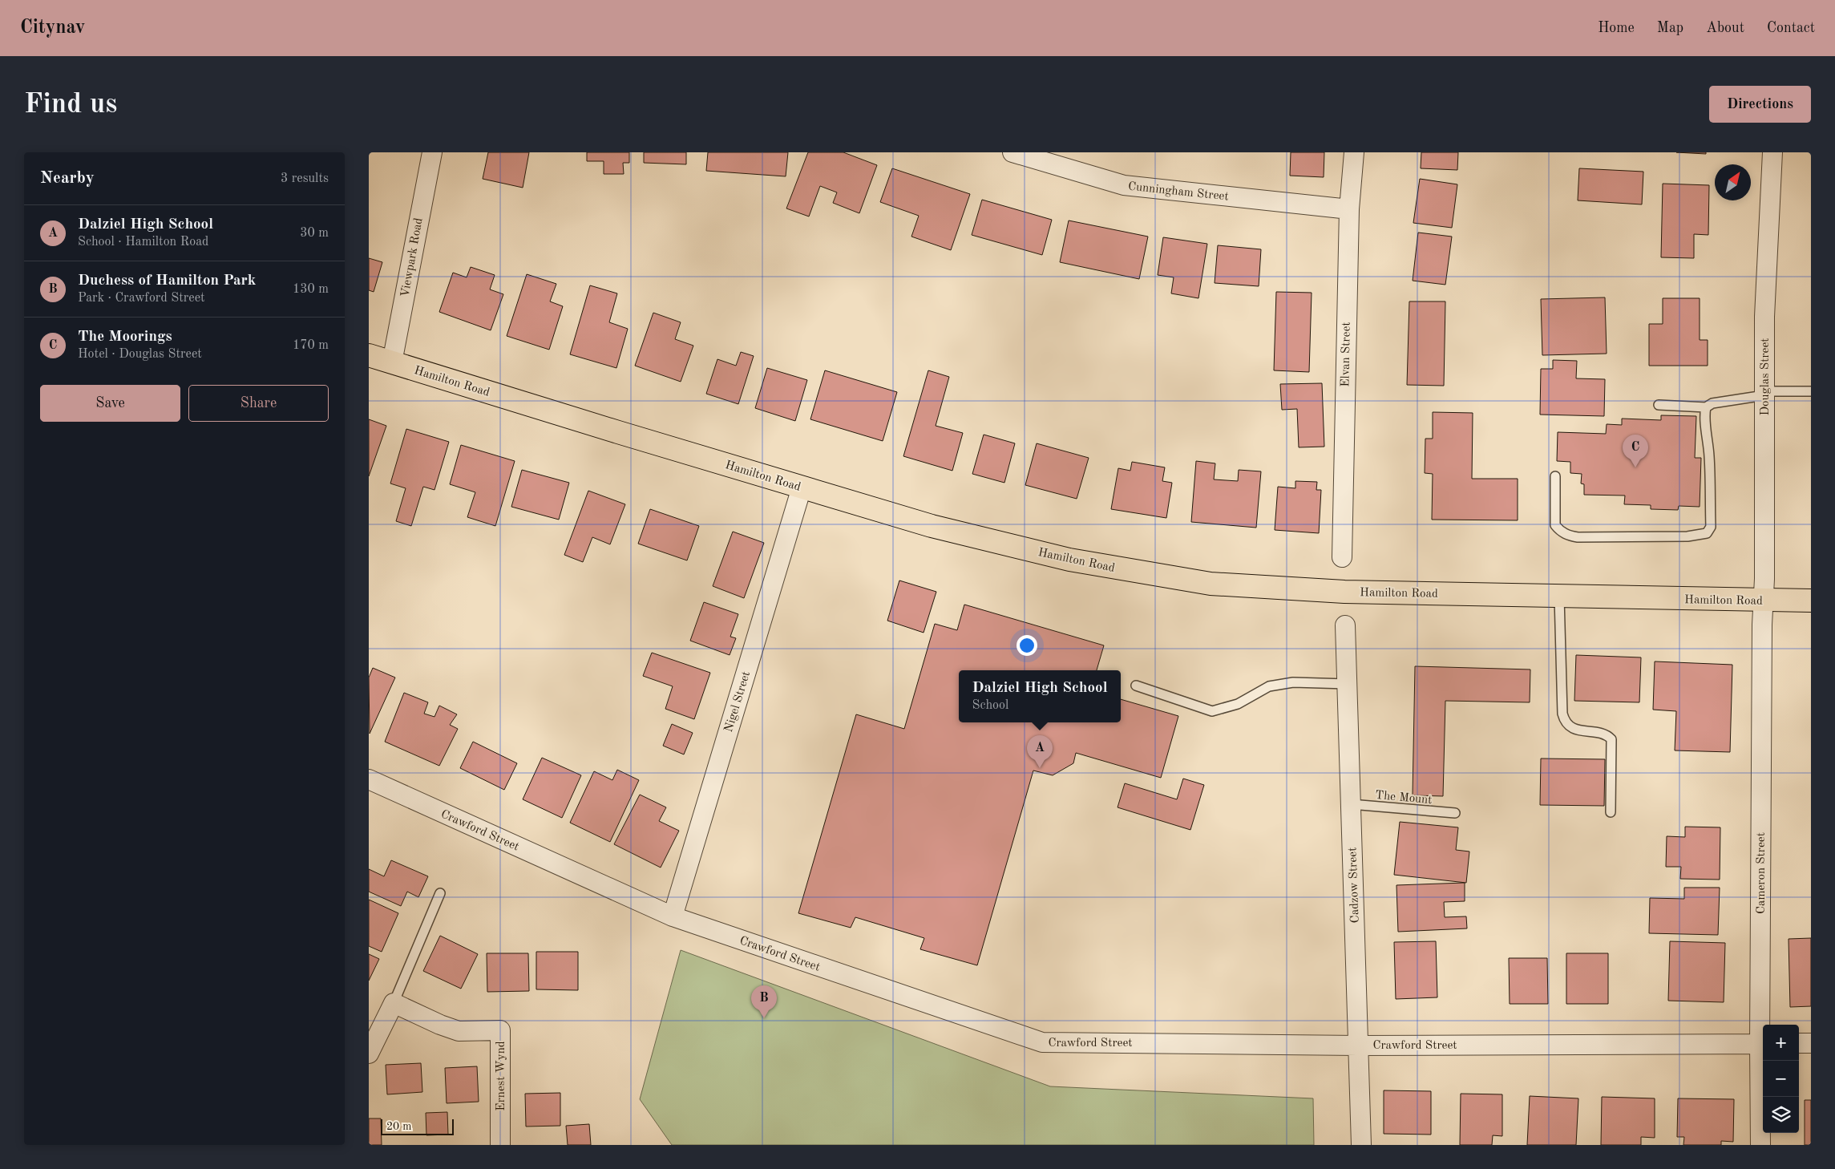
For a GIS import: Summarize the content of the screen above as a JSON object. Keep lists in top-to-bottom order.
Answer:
{
  "streets": {
    "main road": ["Hamilton Road"],
    "street": [
      "Cunningham Street",
      "Viewpark Road",
      "Elvan Street",
      "Douglas Street",
      "Nigel Street",
      "Crawford Street",
      "Cameron Street",
      "Cadzow Street",
      "Ernest Wynd"
    ],
    "lane": ["The Mount"]
  },
  "crossings": [
    ["Cunningham Street", "Elvan Street"],
    ["Viewpark Road", "Hamilton Road"],
    ["Douglas Street", "Hamilton Road"],
    ["Douglas Street", "Cameron Street"],
    ["Hamilton Road", "Nigel Street"],
    ["Hamilton Road", "Cameron Street"],
    ["Nigel Street", "Crawford Street"],
    ["The Mount", "Cadzow Street"],
    ["Crawford Street", "Cameron Street"],
    ["Crawford Street", "Cadzow Street"]
  ],
  "scale_bar": "20 m",
  "north": "top right",
  "page": {
    "header": "Citynav",
    "nav": [
      "Home",
      "Map",
      "About",
      "Contact"
    ],
    "buttons": [
      "Directions",
      ["Save", "Share"]
    ],
    "title": "Find us",
    "heading": ["Nearby", "3 results"],
    "list": [
      {
        "mark": "A",
        "name": "Dalziel High School",
        "note": "School · Hamilton Road",
        "value": "30 m"
      },
      {
        "mark": "B",
        "name": "Duchess of Hamilton Park",
        "note": "Park · Crawford Street",
        "value": "130 m"
      },
      {
        "mark": "C",
        "name": "The Moorings",
        "note": "Hotel · Douglas Street",
        "value": "170 m"
      }
    ],
    "pins": ["C", "A", "B"],
    "popup": ["Dalziel High School", "School"],
    "map_buttons": ["+", "−"],
    "scale": "20 m"
  }
}
